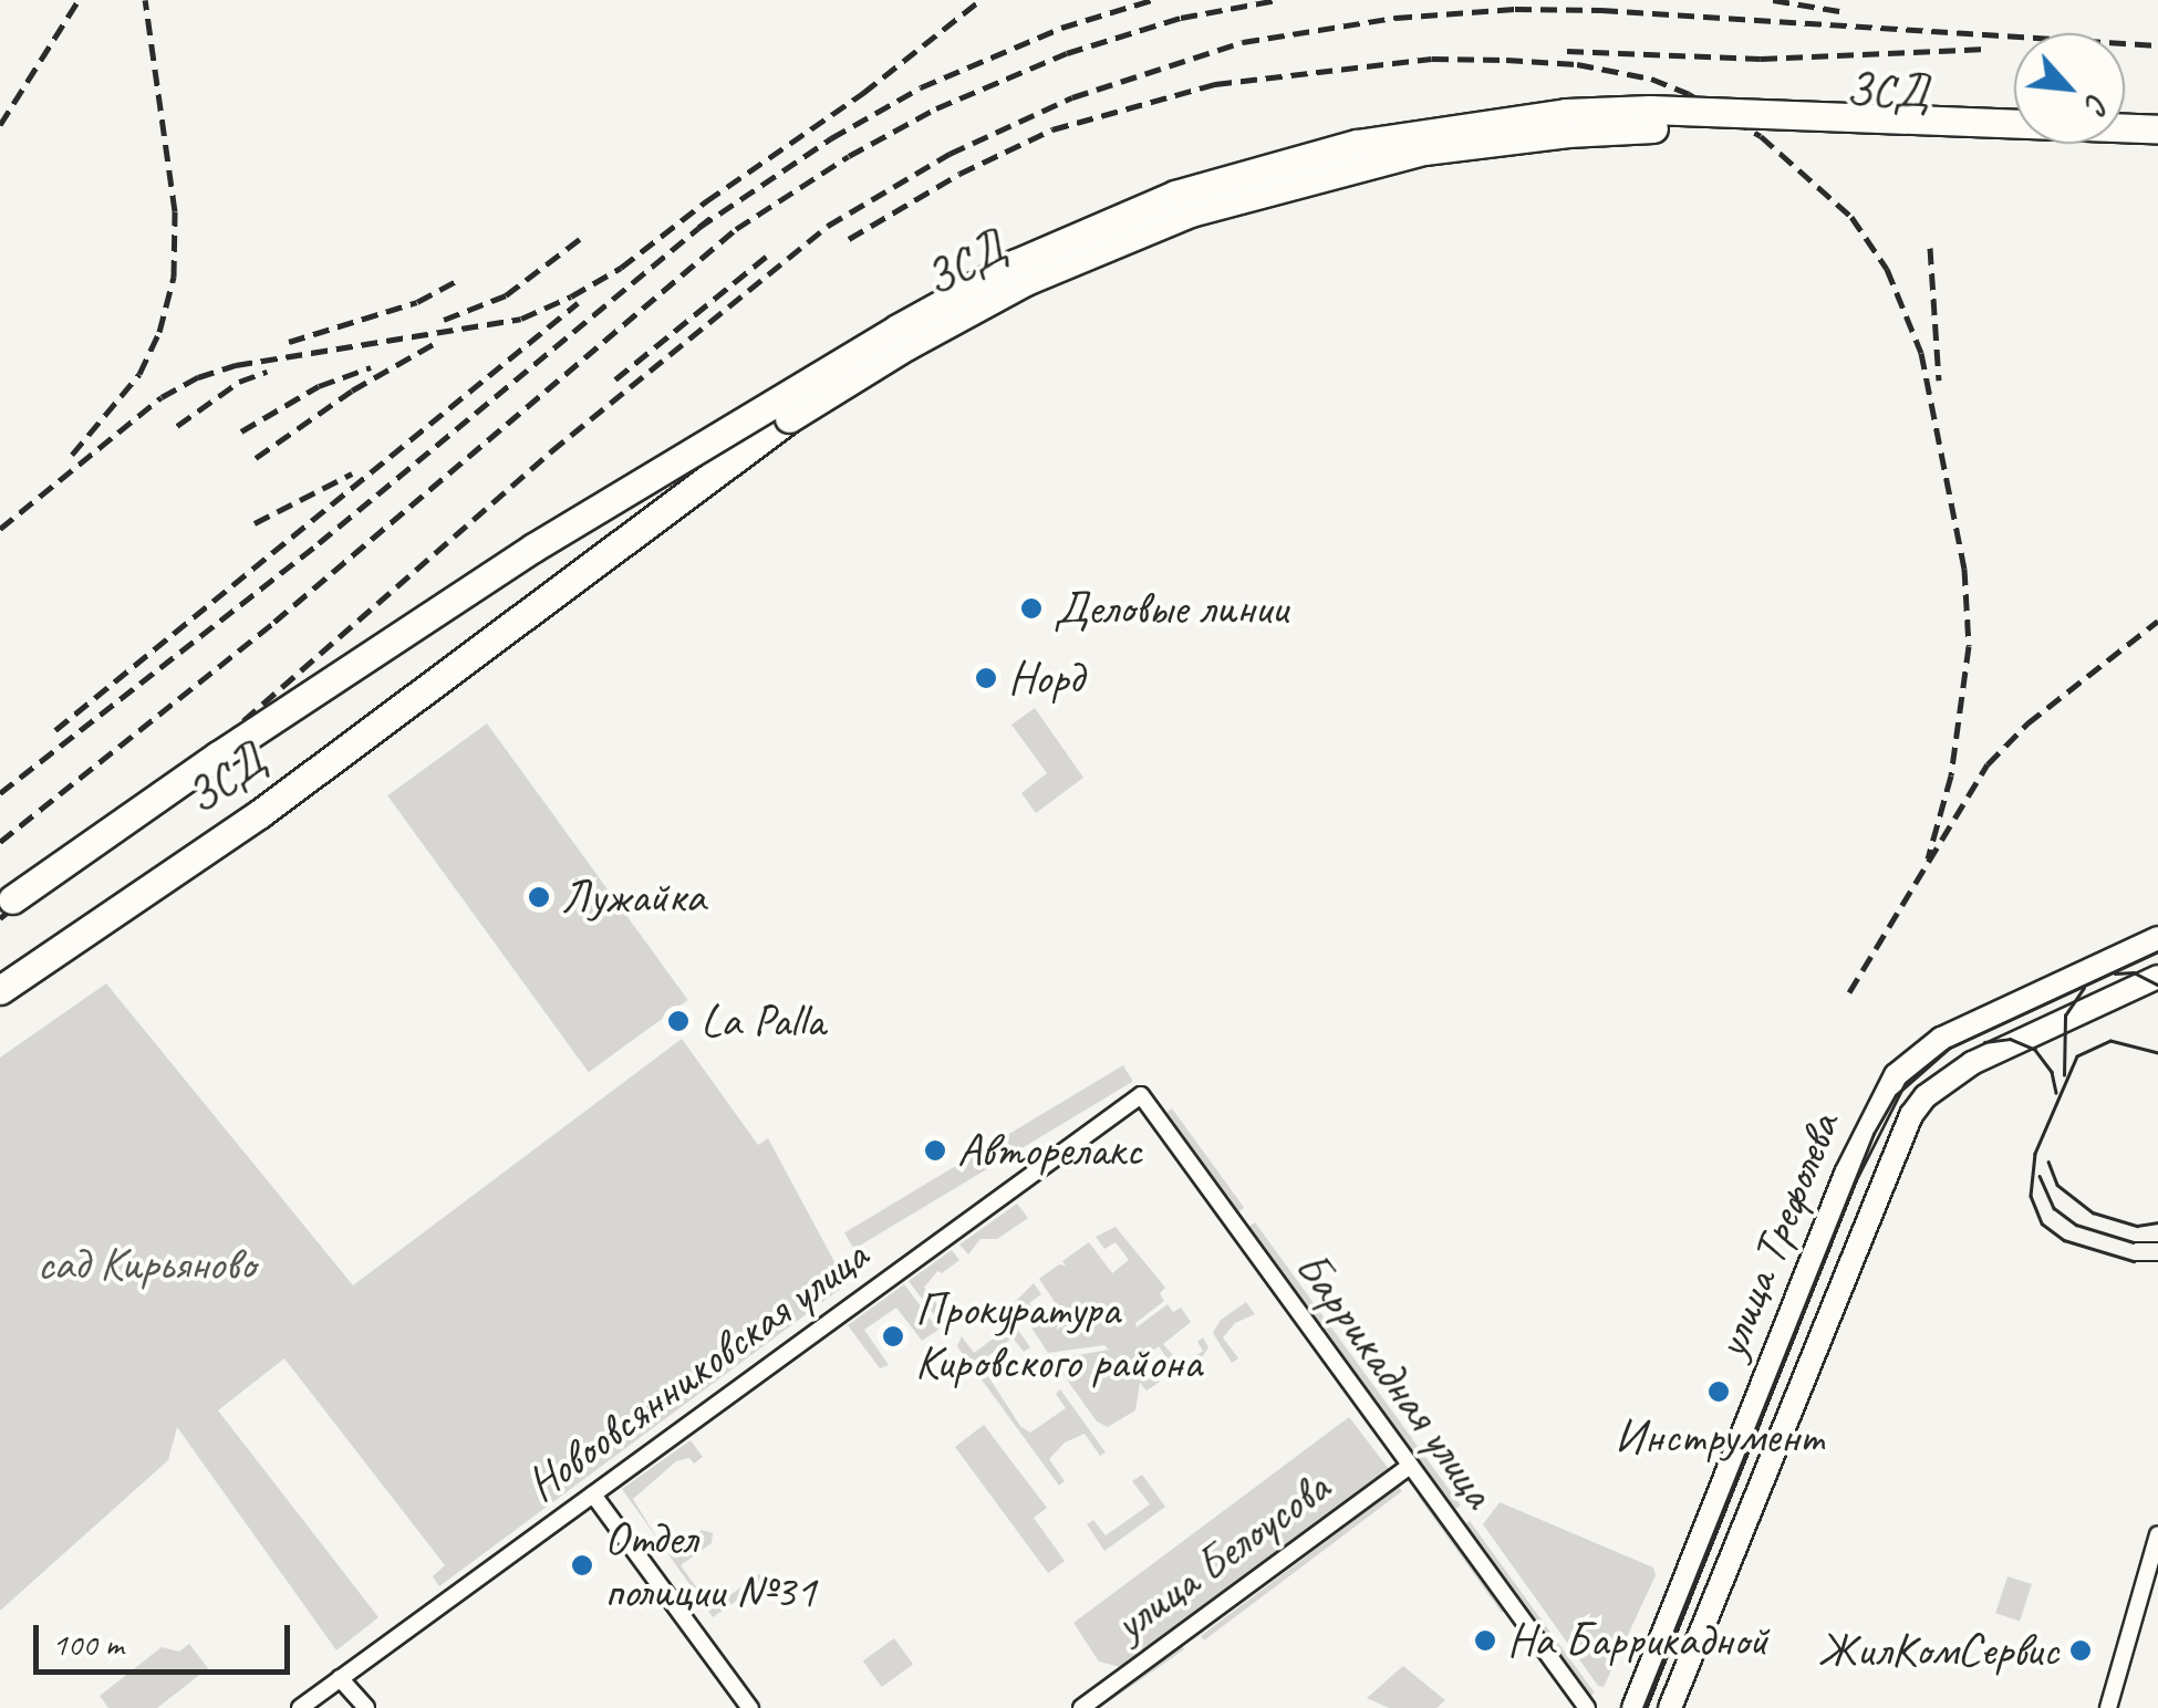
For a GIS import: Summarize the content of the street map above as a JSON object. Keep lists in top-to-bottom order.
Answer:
{
  "streets": {
    "highway": ["ЗСД"],
    "main road": ["улица Трефолева"],
    "street": ["Новоовсянниковская улица", "Баррикадная улица", "улица Белоусова"]
  },
  "crossings": [
    ["Новоовсянниковская улица", "Баррикадная улица"],
    ["Баррикадная улица", "улица Белоусова"]
  ],
  "parks": ["сад Кирьяново"],
  "places": [
    "Деловые линии",
    "Норд",
    "Лужайка",
    "La Palla",
    "Авторелакс",
    "Прокуратура Кировского района",
    "Инструмент",
    "Отдел полиции №31",
    "На Баррикадной",
    "ЖилКомСервис"
  ],
  "scale_bar": "100 m",
  "north": "bottom right"
}
